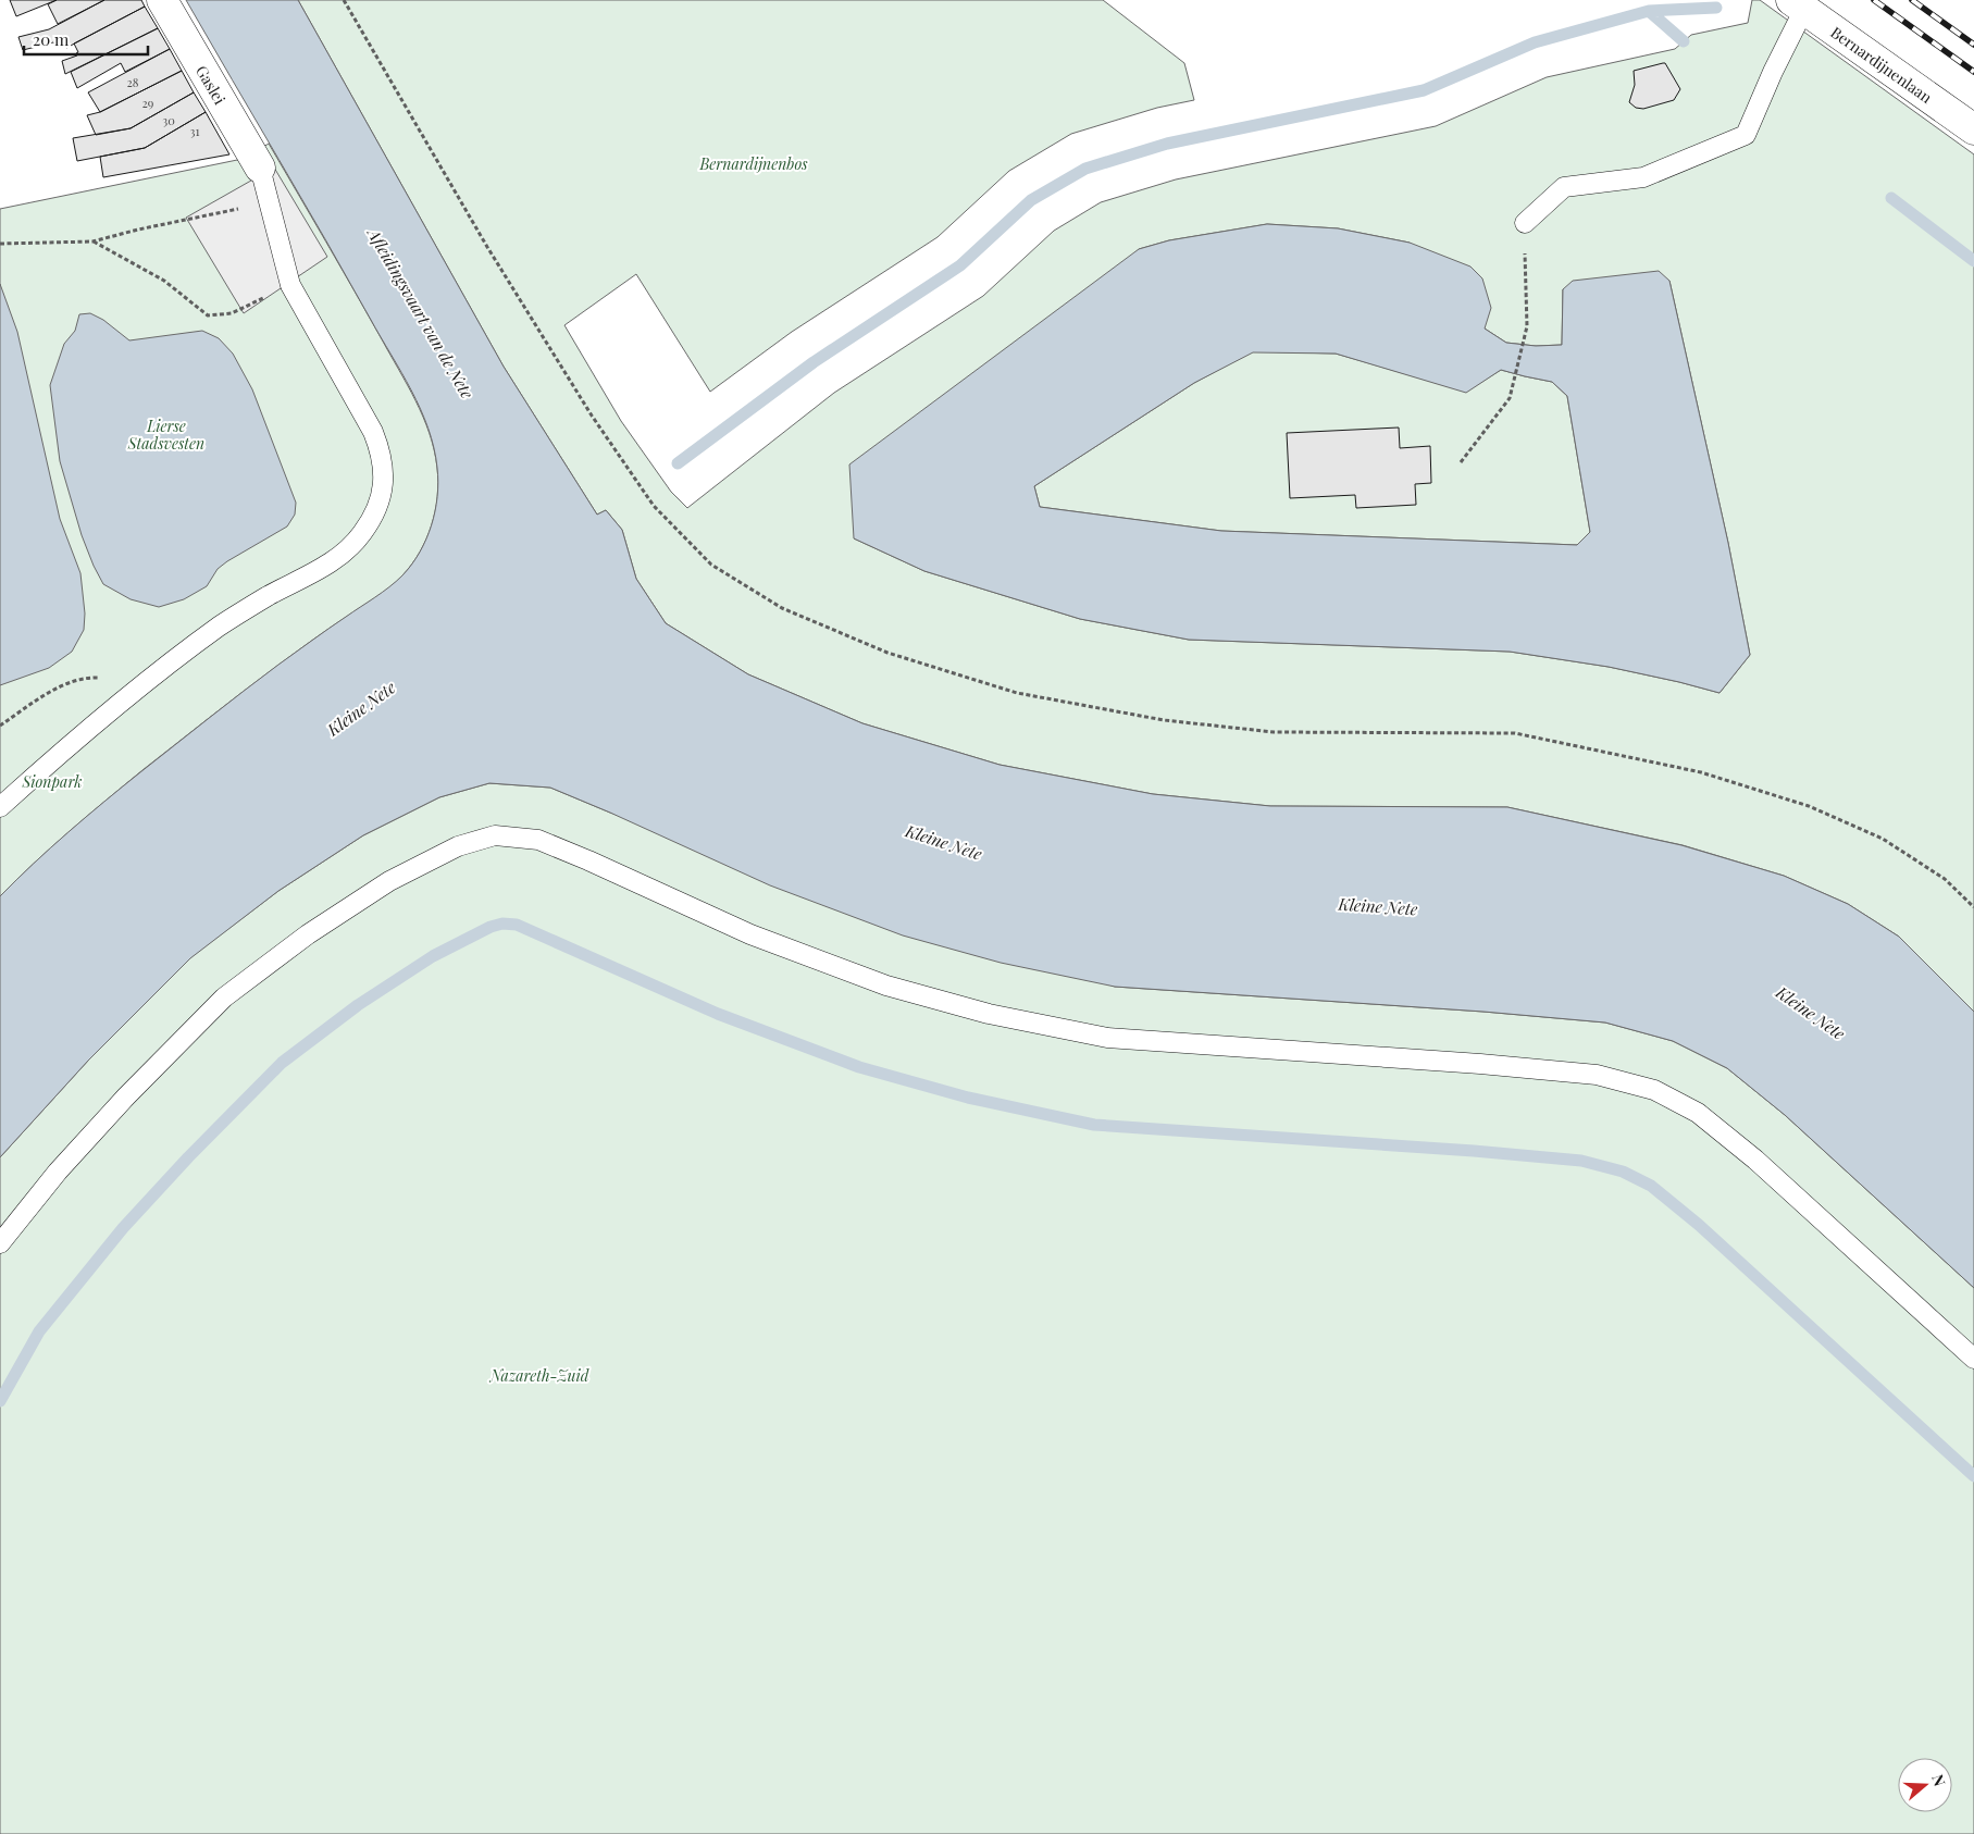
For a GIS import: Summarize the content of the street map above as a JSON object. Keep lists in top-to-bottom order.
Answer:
{
  "streets": {
    "street": ["Bernardijnenlaan", "Gaslei"]
  },
  "water": ["Afleidingsvaart van de Nete", "Kleine Nete"],
  "parks": [
    "Bernardijnenbos",
    "Lierse Stadsvesten",
    "Sionpark",
    "Nazareth-Zuid"
  ],
  "house_numbers": [
    "28",
    "29",
    "30",
    "31"
  ],
  "scale_bar": "20 m",
  "north": "right"
}
